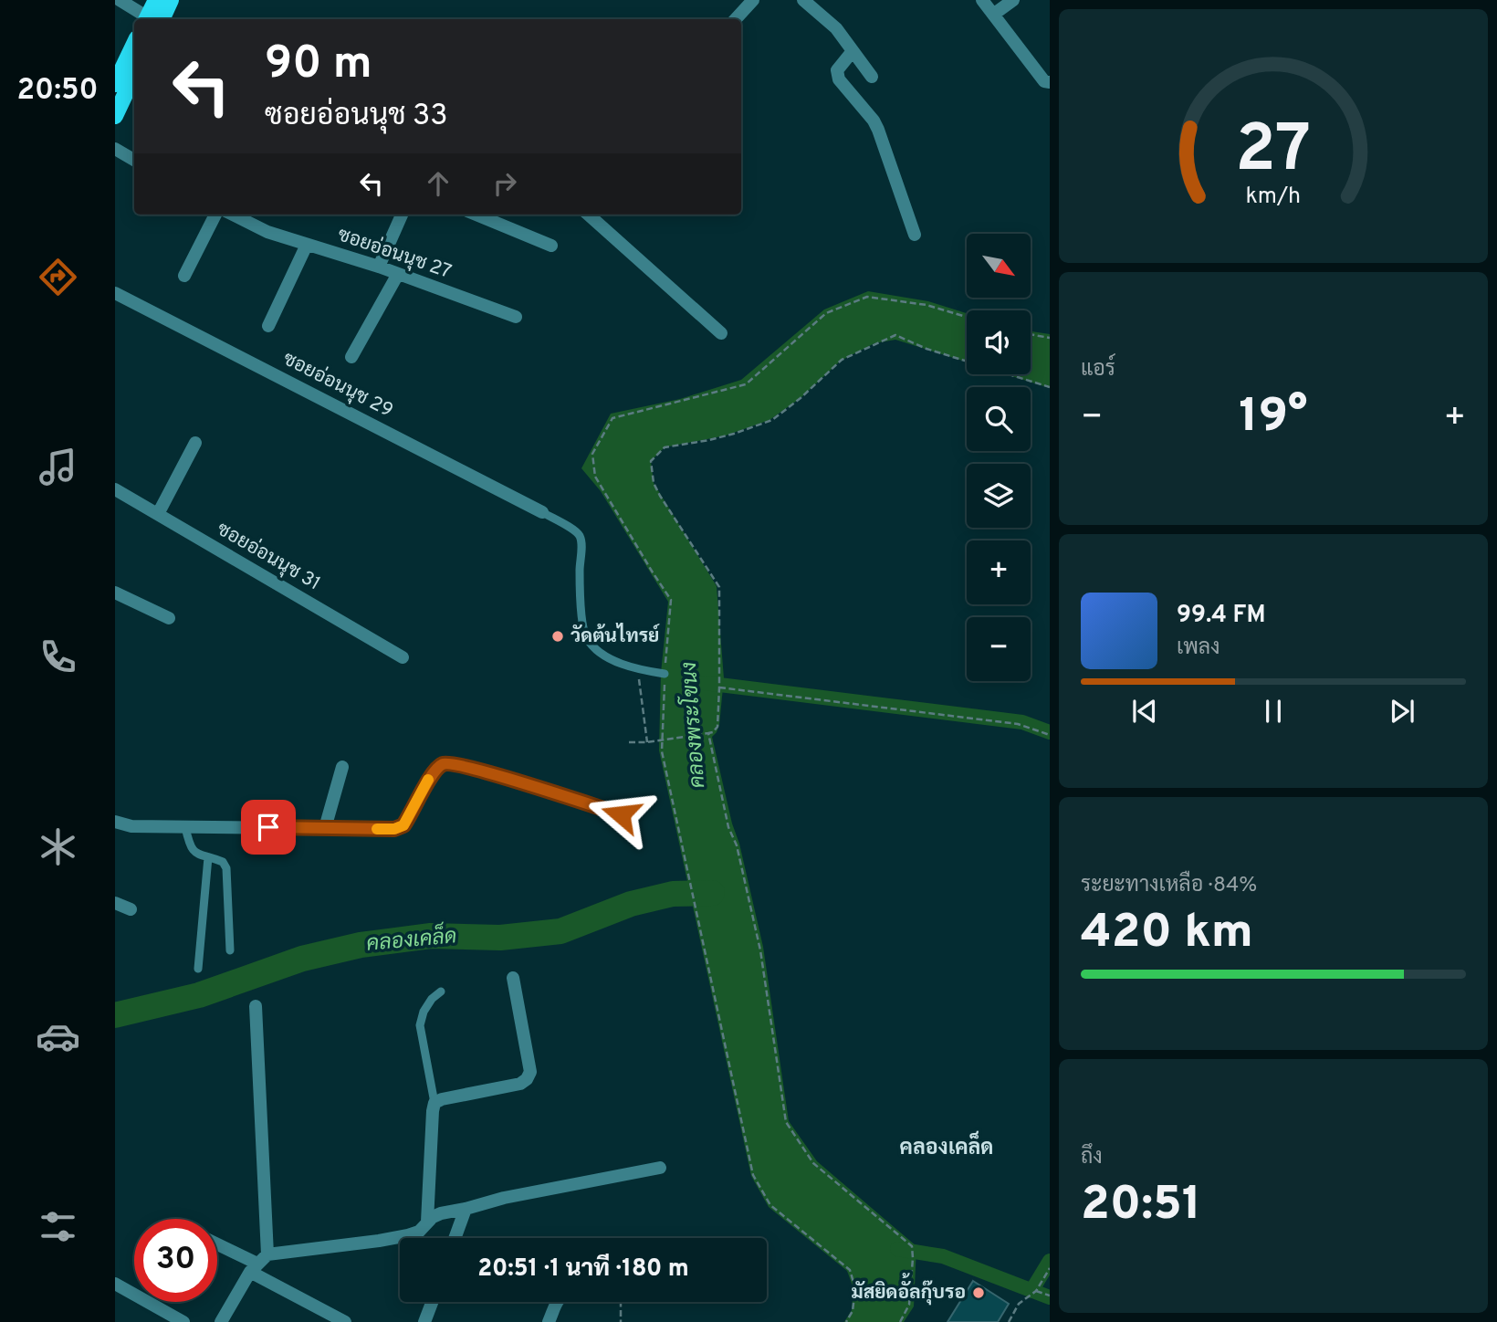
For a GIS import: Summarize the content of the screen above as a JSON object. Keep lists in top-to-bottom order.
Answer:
{
  "streets": {
    "street": ["ซอยอ่อนนุช 27", "ซอยอ่อนนุช 29", "ซอยอ่อนนุช 31"]
  },
  "districts": ["คลองเคล็ด"],
  "water": ["คลองพระโขนง", "คลองเคล็ด"],
  "places": ["วัดต้นไทรย์", "มัสยิดอั้ลกุ๊บรอ"],
  "north": "bottom right",
  "page": {
    "tabs": "20:50",
    "turn": ["90 m", "ซอยอ่อนนุช 33"],
    "map_buttons": ["+", "−"],
    "tile": [
      "แอร์",
      ["ระยะทางเหลือ · 84%", "420 km"],
      ["ถึง", "20:51"]
    ],
    "heat": ["−", "19°", "+"],
    "song": ["99.4 FM", "เพลง"],
    "limit": "30",
    "trip": "20:51 · 1 นาที · 180 m",
    "gauge": ["27", "km/h"]
  }
}
